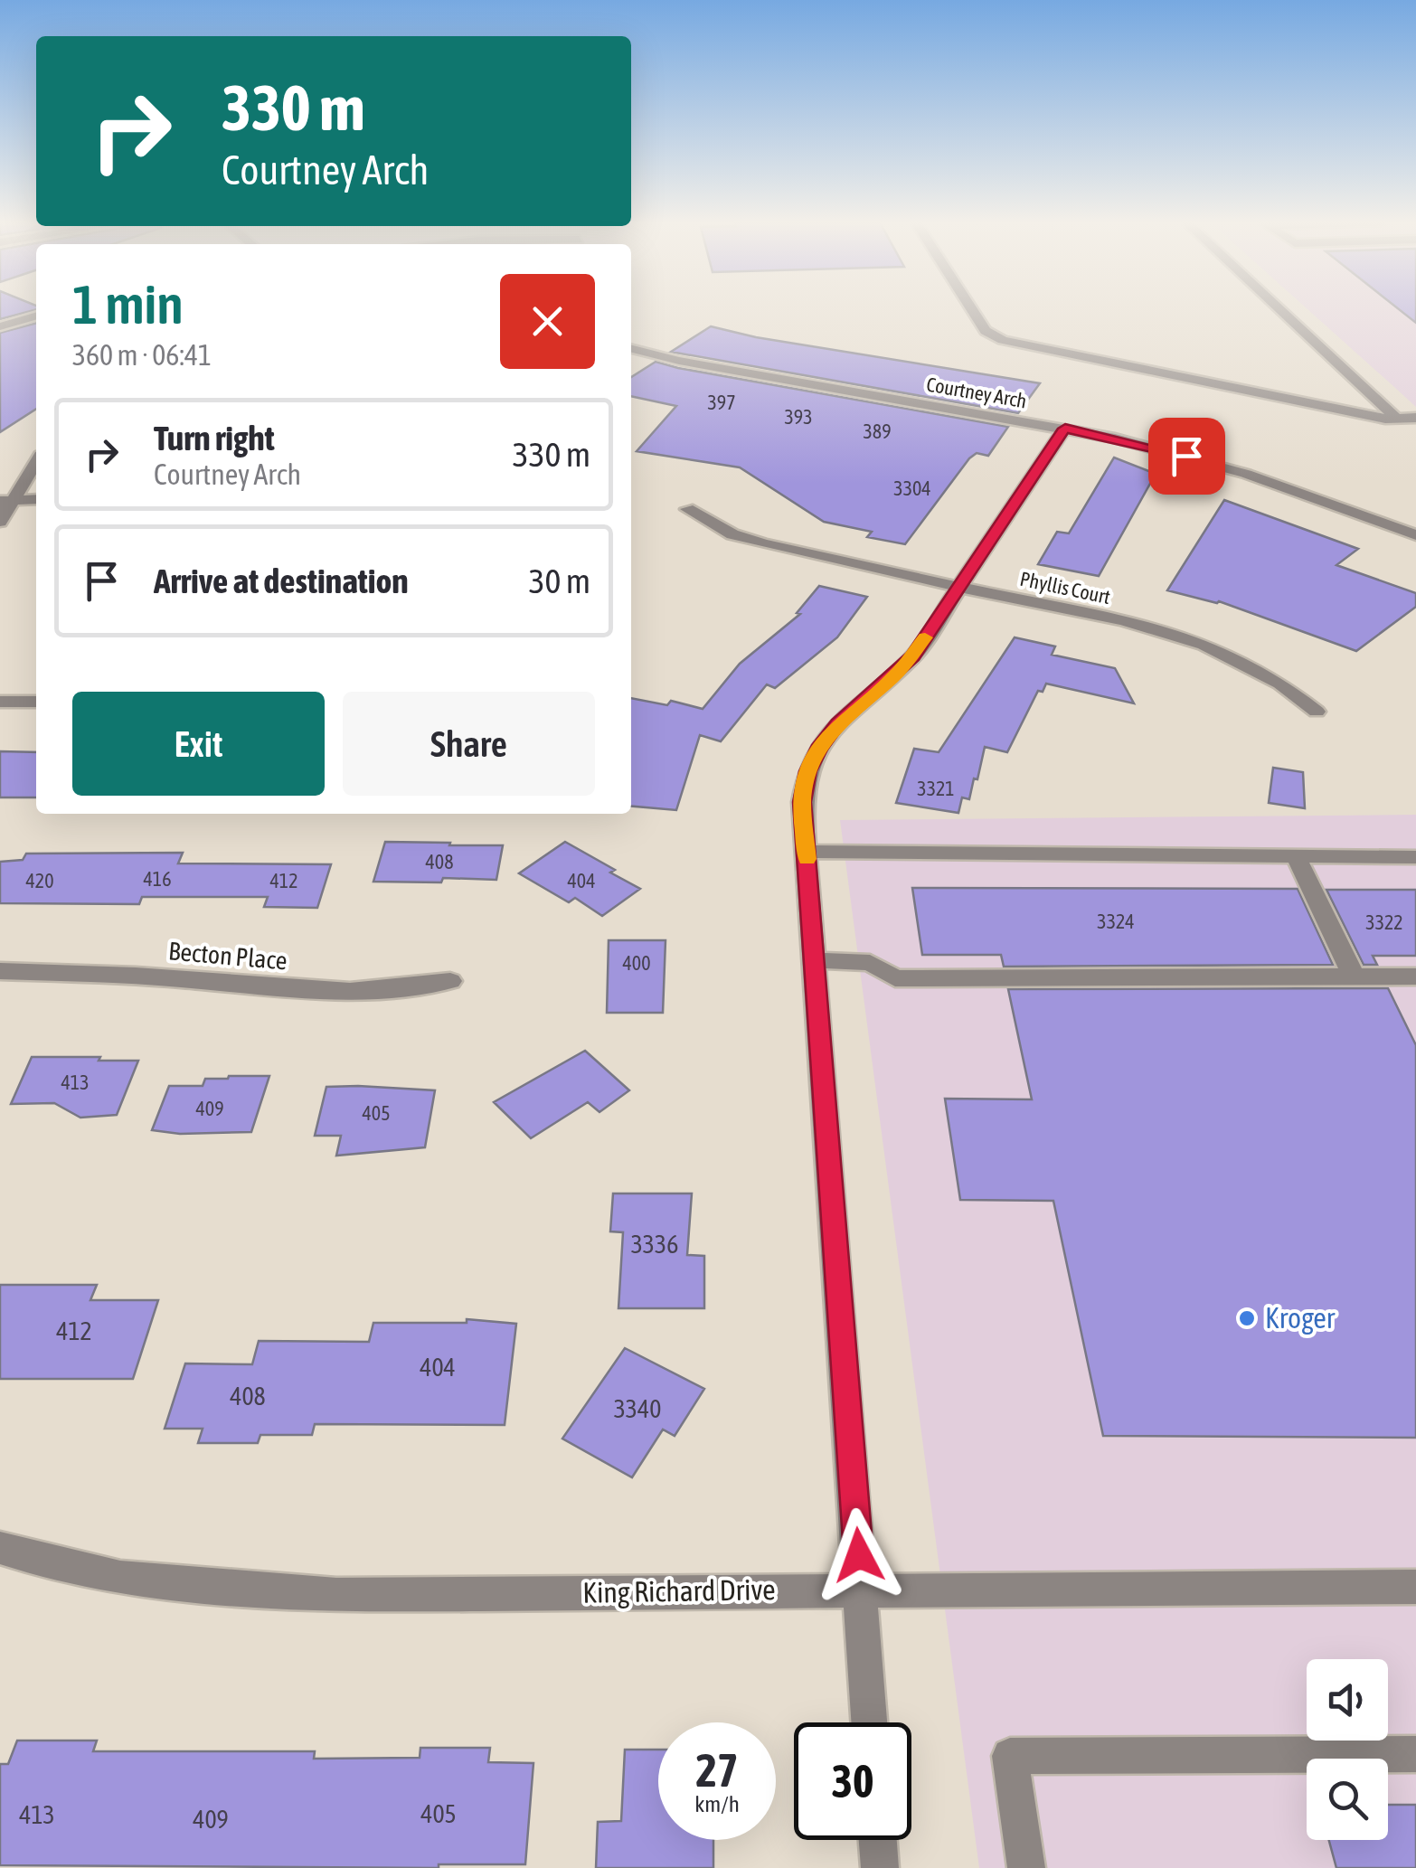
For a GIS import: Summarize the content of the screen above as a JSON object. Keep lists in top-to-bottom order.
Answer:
{
  "streets": {
    "street": [
      "Courtney Arch",
      "Phyllis Court",
      "Becton Place",
      "King Richard Drive"
    ]
  },
  "places": ["Kroger"],
  "house_numbers": [
    "397",
    "393",
    "389",
    "3304",
    "3321",
    "408",
    "416",
    "420",
    "412",
    "404",
    "3324",
    "3322",
    "400",
    "413",
    "409",
    "405",
    "3336",
    "412",
    "404",
    "408",
    "3340",
    "405",
    "413",
    "409"
  ],
  "page": {
    "turn": ["330 m", "Courtney Arch"],
    "heading": ["1 min", "360 m · 06:41"],
    "list": [
      {
        "name": "Turn right",
        "note": "Courtney Arch",
        "value": "330 m"
      },
      {
        "name": "Arrive at destination",
        "value": "30 m"
      }
    ],
    "buttons": ["Exit", "Share"],
    "speed": "27 km/h",
    "limit": "30"
  }
}
